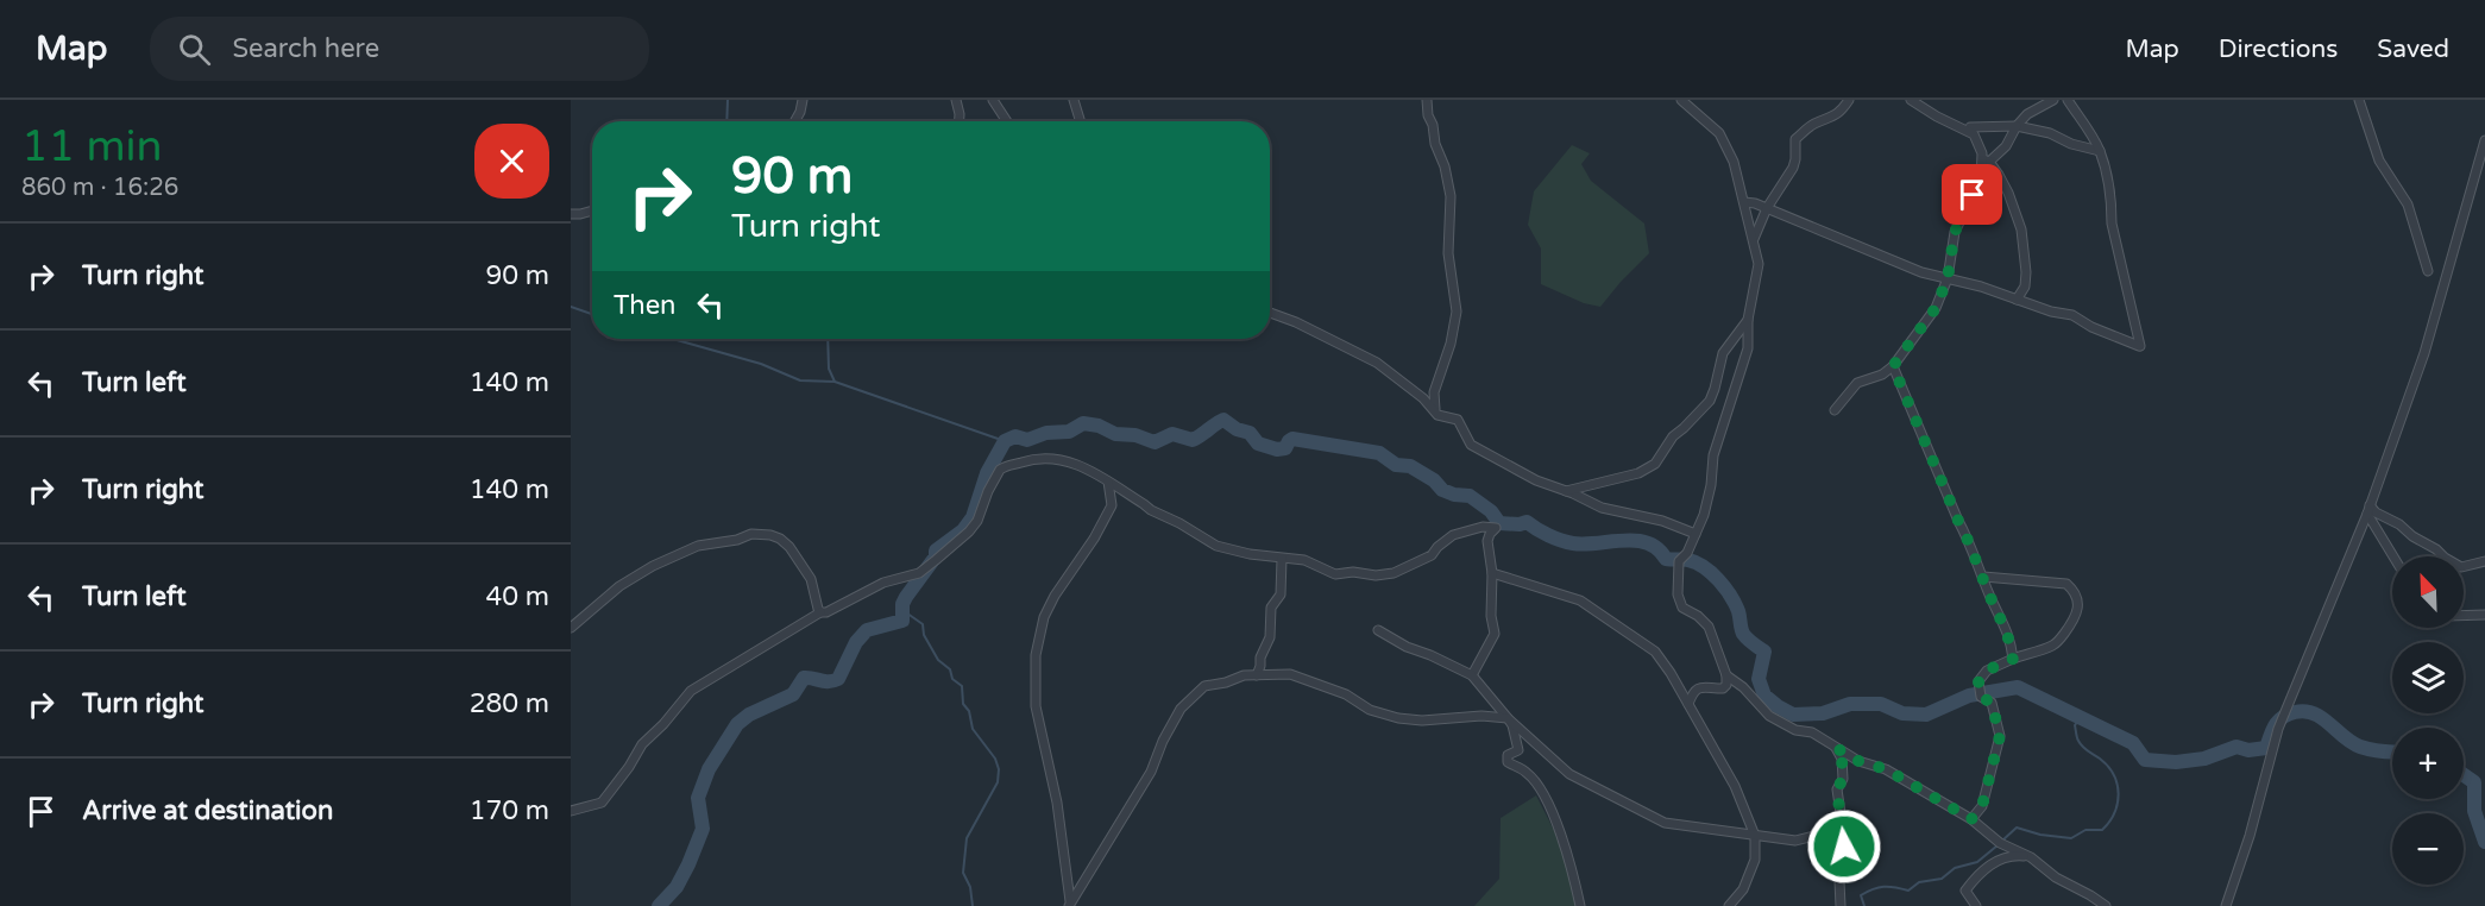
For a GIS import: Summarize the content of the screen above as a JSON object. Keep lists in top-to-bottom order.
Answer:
{
  "north": "top left",
  "page": {
    "header": "Map",
    "search": "Search here",
    "nav": ["Map", "Directions", "Saved"],
    "heading": ["11 min", "860 m · 16:26"],
    "turn": ["90 m", "Turn right"],
    "list": [
      {
        "name": "Turn right",
        "value": "90 m"
      },
      {
        "name": "Turn left",
        "value": "140 m"
      },
      {
        "name": "Turn right",
        "value": "140 m"
      },
      {
        "name": "Turn left",
        "value": "40 m"
      },
      {
        "name": "Turn right",
        "value": "280 m"
      },
      {
        "name": "Arrive at destination",
        "value": "170 m"
      }
    ],
    "then": "Then",
    "map_buttons": ["+", "−"]
  }
}
